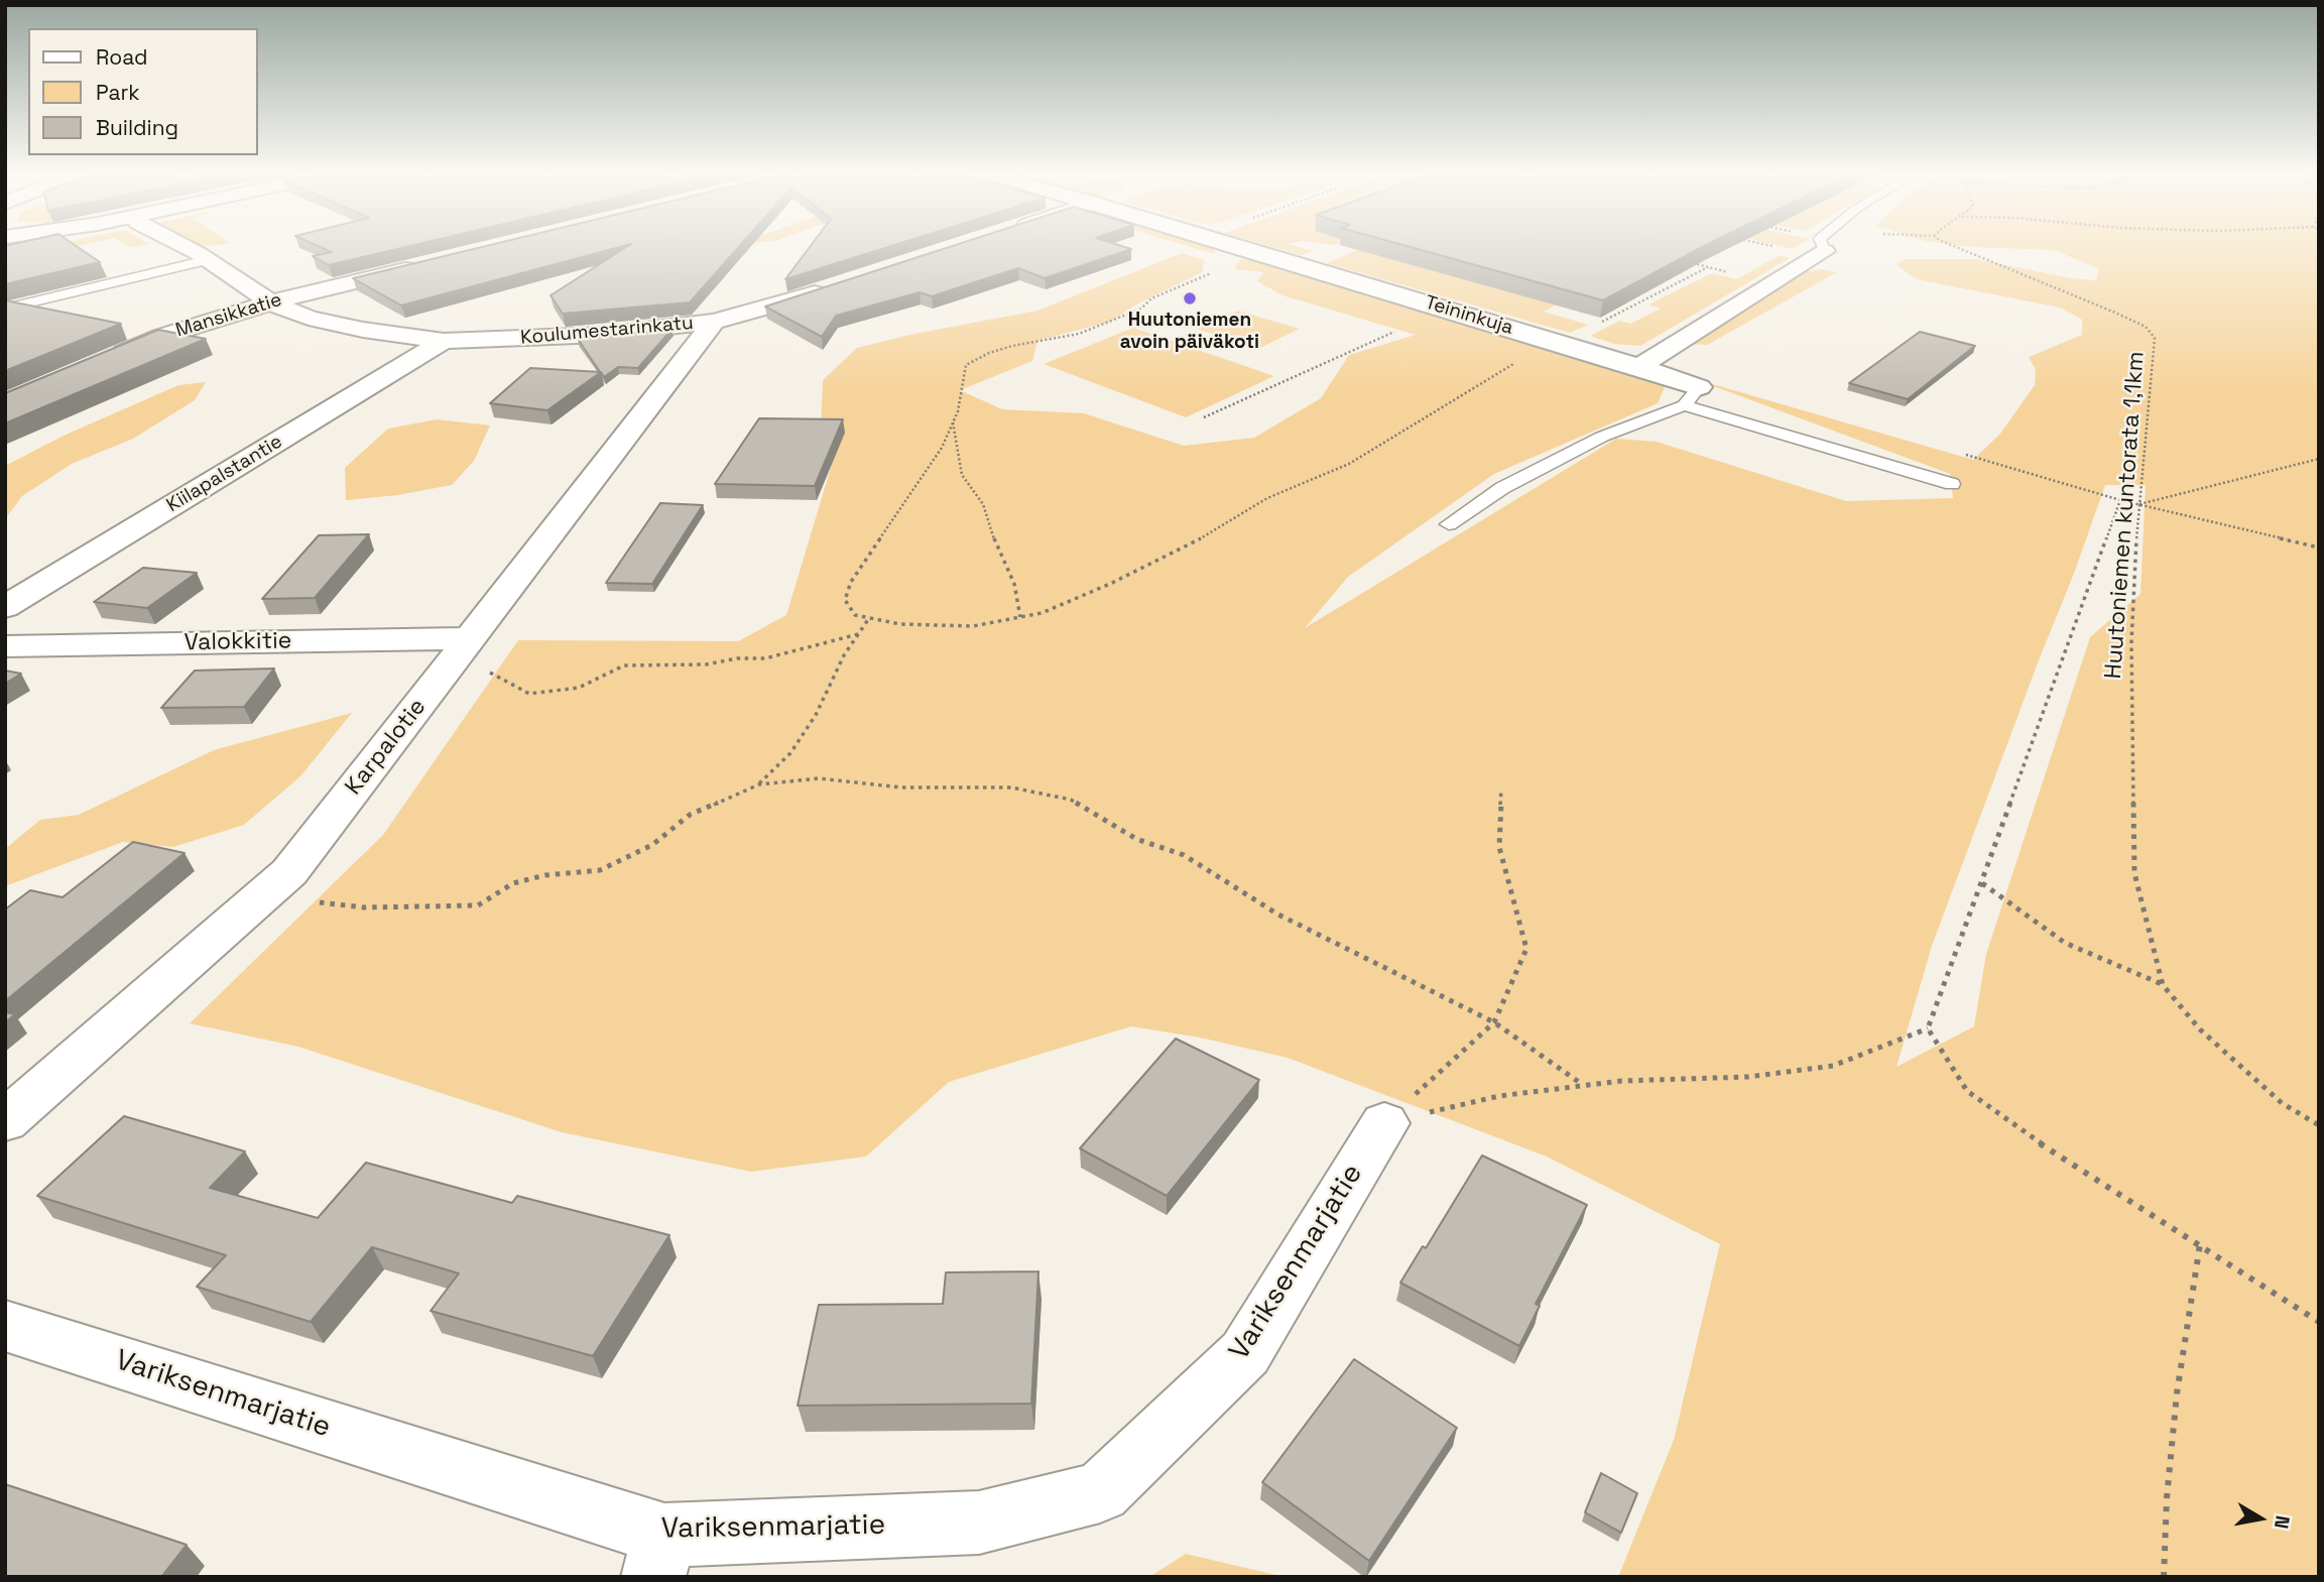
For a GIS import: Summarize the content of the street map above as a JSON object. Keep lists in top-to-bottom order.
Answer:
{
  "streets": {
    "street": [
      "Mansikkatie",
      "Teininkuja",
      "Koulumestarinkatu",
      "Kiilapalstantie",
      "Valokkitie",
      "Karpalotie",
      "Variksenmarjatie"
    ],
    "path": ["Huutoniemen kuntorata 1,1km"]
  },
  "crossings": [
    ["Mansikkatie", "Koulumestarinkatu"],
    ["Koulumestarinkatu", "Kiilapalstantie"],
    ["Koulumestarinkatu", "Karpalotie"],
    ["Valokkitie", "Karpalotie"]
  ],
  "places": ["Huutoniemen avoin päiväkoti"],
  "legend": ["Road", "Park", "Building"],
  "north": "right"
}
